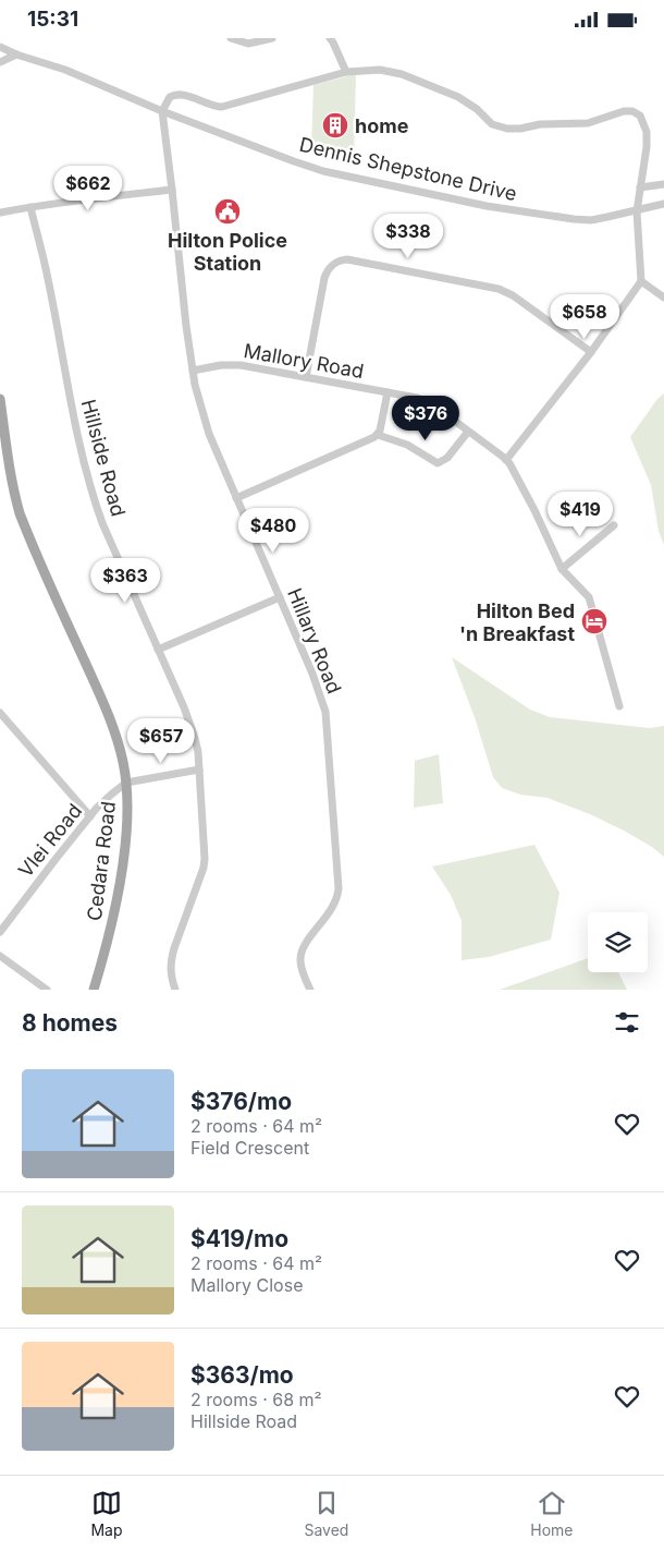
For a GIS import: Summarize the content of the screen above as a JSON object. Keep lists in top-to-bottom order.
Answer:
{
  "streets": {
    "main road": ["Cedara Road"],
    "street": [
      "Dennis Shepstone Drive",
      "Mallory Road",
      "Hillside Road",
      "Hillary Road",
      "Vlei Road"
    ]
  },
  "crossings": [
    ["Dennis Shepstone Drive", "Hillary Road"],
    ["Mallory Road", "Hillary Road"],
    ["Hillside Road", "Vlei Road"],
    ["Vlei Road", "Cedara Road"]
  ],
  "places": {
    "building": ["home"],
    "public building": ["Hilton Police Station"],
    "hotel": ["Hilton Bed 'n Breakfast"]
  },
  "page": {
    "status": "15:31",
    "price": [
      "$662",
      "$338",
      "$658",
      "$376",
      "$419",
      "$480",
      "$363",
      "$657"
    ],
    "heading": "8 homes",
    "list": [
      {
        "name": "$376/mo",
        "note": "2 rooms · 64 m² · Field Crescent"
      },
      {
        "name": "$419/mo",
        "note": "2 rooms · 64 m² · Mallory Close"
      },
      {
        "name": "$363/mo",
        "note": "2 rooms · 68 m² · Hillside Road"
      }
    ],
    "tabs": ["Map", "Saved", "Home"]
  }
}
